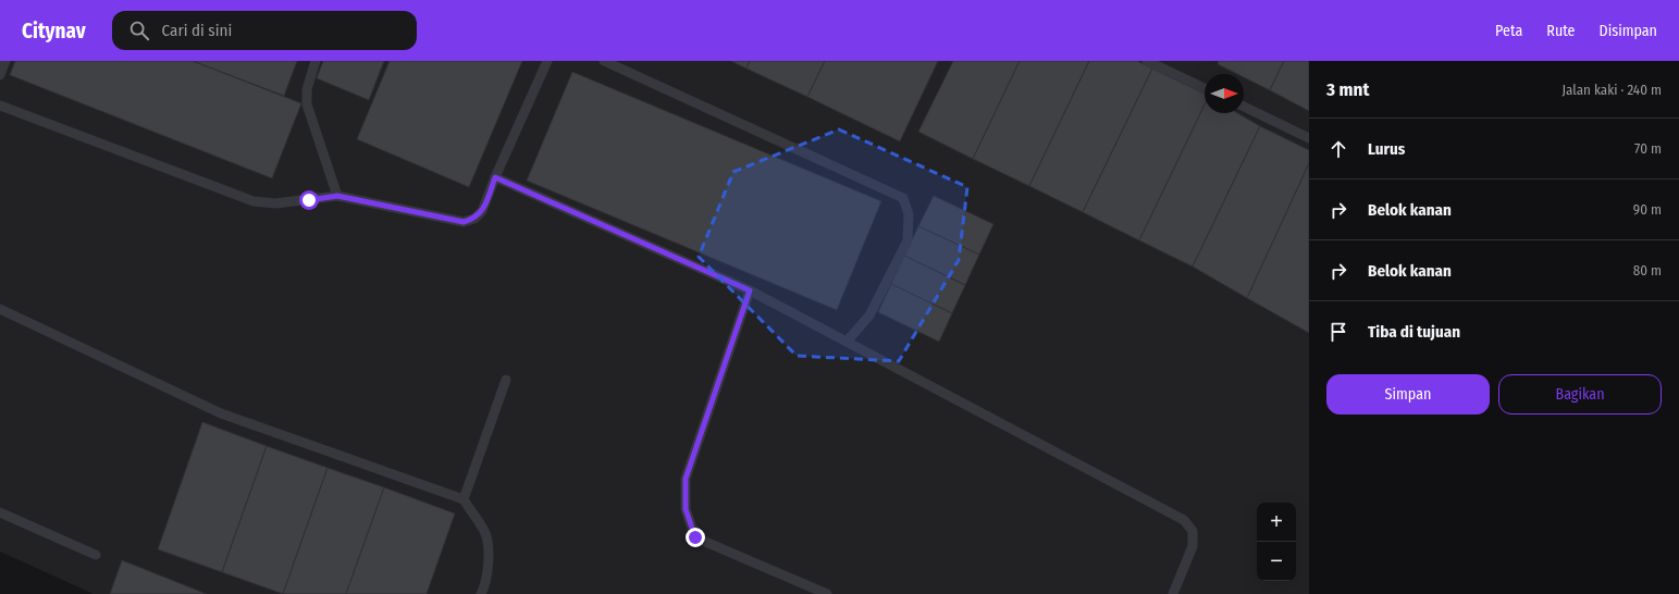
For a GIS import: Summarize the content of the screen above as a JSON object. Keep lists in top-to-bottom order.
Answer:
{
  "north": "right",
  "page": {
    "header": "Citynav",
    "search": "Cari di sini",
    "nav": ["Peta", "Rute", "Disimpan"],
    "heading": ["3 mnt", "Jalan kaki · 240 m"],
    "list": [
      ["Lurus", "70 m"],
      ["Belok kanan", "90 m"],
      ["Belok kanan", "80 m"],
      "Tiba di tujuan"
    ],
    "buttons": ["Simpan", "Bagikan"],
    "map_buttons": ["+", "−"]
  }
}
